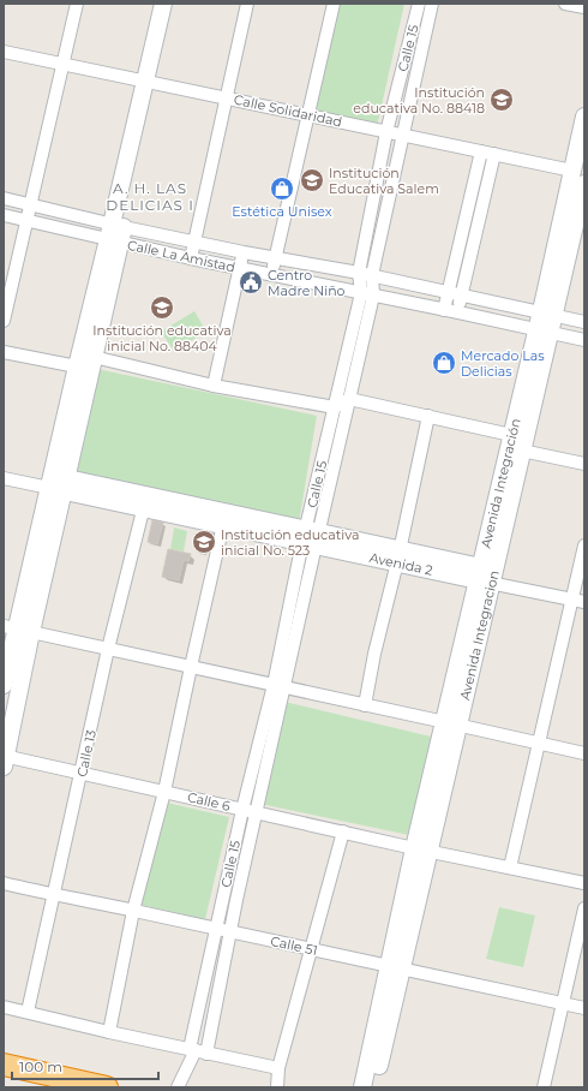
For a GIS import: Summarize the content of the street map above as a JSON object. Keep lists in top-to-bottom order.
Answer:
{
  "streets": {
    "main road": ["Avenida Integración", "Avenida 2"],
    "street": [
      "Calle 15",
      "Calle Solidaridad",
      "Calle La Amistad",
      "Calle 13",
      "Calle 6",
      "Calle 51"
    ]
  },
  "crossings": [
    ["Calle 15", "Calle Solidaridad"],
    ["Calle 15", "Calle La Amistad"],
    ["Calle 15", "Avenida 2"],
    ["Calle 15", "Calle 6"],
    ["Calle 15", "Calle 51"],
    ["Calle Solidaridad", "Avenida Integración"],
    ["Calle La Amistad", "Avenida Integración"],
    ["Avenida Integración", "Avenida 2"],
    ["Avenida Integración", "Calle 6"],
    ["Avenida Integración", "Calle 51"],
    ["Avenida 2", "Calle 13"],
    ["Calle 13", "Calle 6"],
    ["Calle 13", "Calle 51"]
  ],
  "districts": ["A. H. LAS DELICIAS I"],
  "places": {
    "school or university": [
      "Institución educativa No. 88418",
      "Institución Educativa Salem",
      "Institución educativa inicial No. 88404",
      "Institución educativa inicial No. 523"
    ],
    "shop": ["Estética Unisex", "Mercado Las Delicias"],
    "public building": ["Centro Madre Niño"]
  },
  "scale_bar": "100 m"
}
